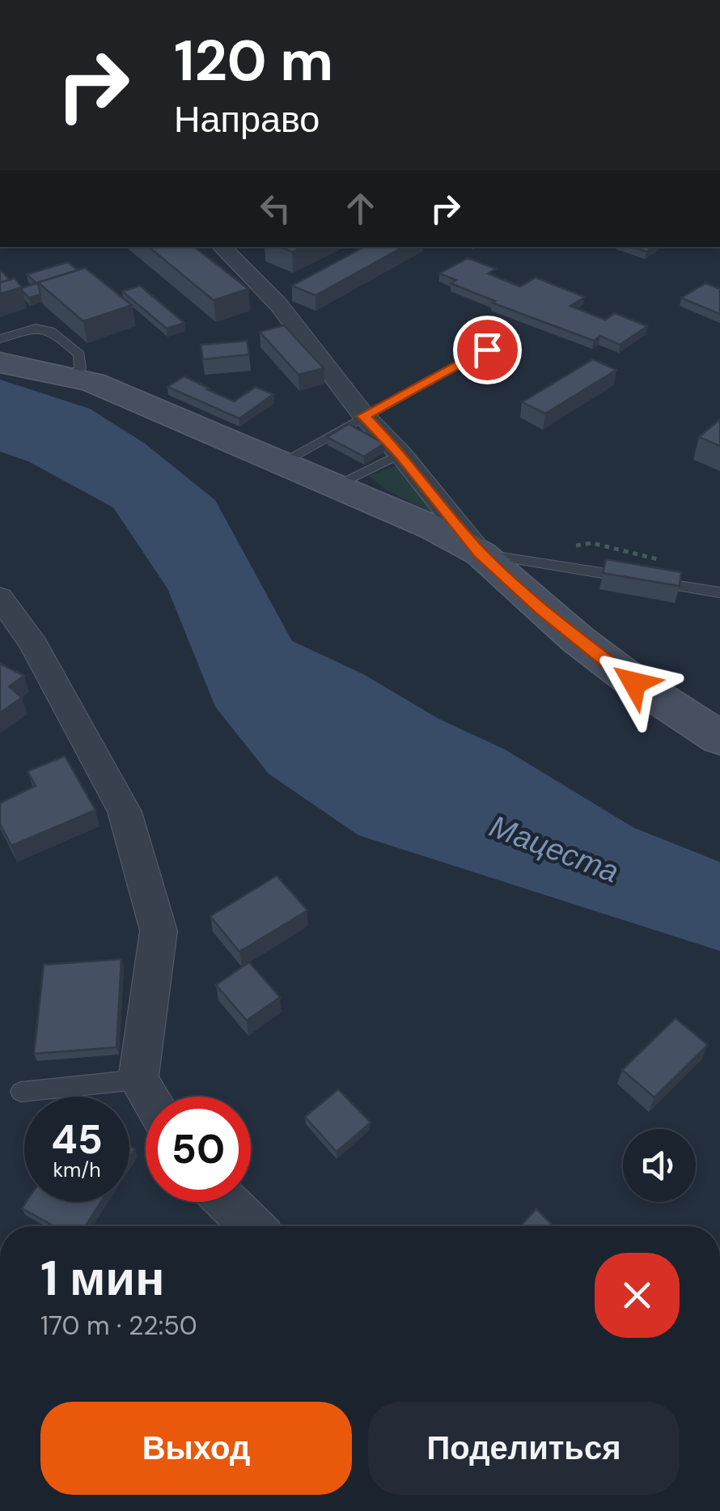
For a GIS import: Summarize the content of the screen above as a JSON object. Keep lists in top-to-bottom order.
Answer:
{
  "water": ["Мацеста"],
  "page": {
    "turn": ["120 m", "Направо"],
    "speed": "45 km/h",
    "limit": "50",
    "heading": ["1 мин", "170 m · 22:50"],
    "buttons": ["Выход", "Поделиться"]
  }
}
